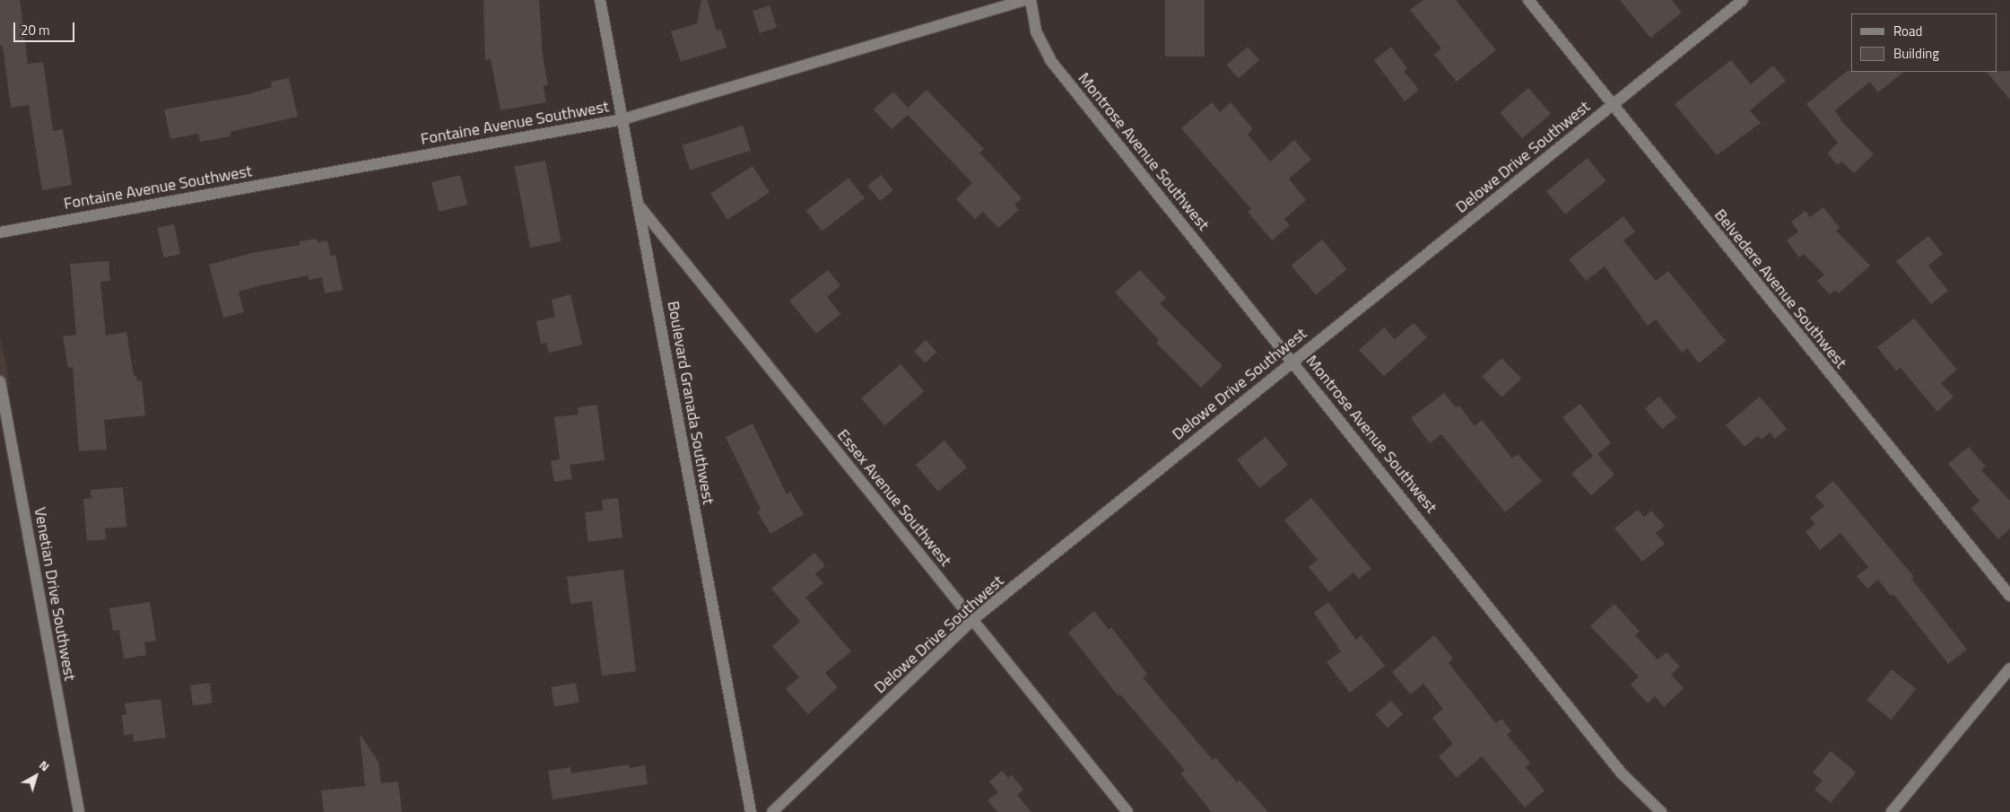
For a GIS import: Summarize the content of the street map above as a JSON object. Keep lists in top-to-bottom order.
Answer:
{
  "streets": {
    "street": [
      "Fontaine Avenue Southwest",
      "Montrose Avenue Southwest",
      "Delowe Drive Southwest",
      "Belvedere Avenue Southwest",
      "Boulevard Granada Southwest",
      "Essex Avenue Southwest",
      "Venetian Drive Southwest"
    ]
  },
  "crossings": [
    ["Fontaine Avenue Southwest", "Boulevard Granada Southwest"],
    ["Montrose Avenue Southwest", "Delowe Drive Southwest"],
    ["Delowe Drive Southwest", "Belvedere Avenue Southwest"],
    ["Delowe Drive Southwest", "Essex Avenue Southwest"],
    ["Boulevard Granada Southwest", "Essex Avenue Southwest"]
  ],
  "legend": ["Road", "Building"],
  "scale_bar": "20 m",
  "north": "top right"
}
